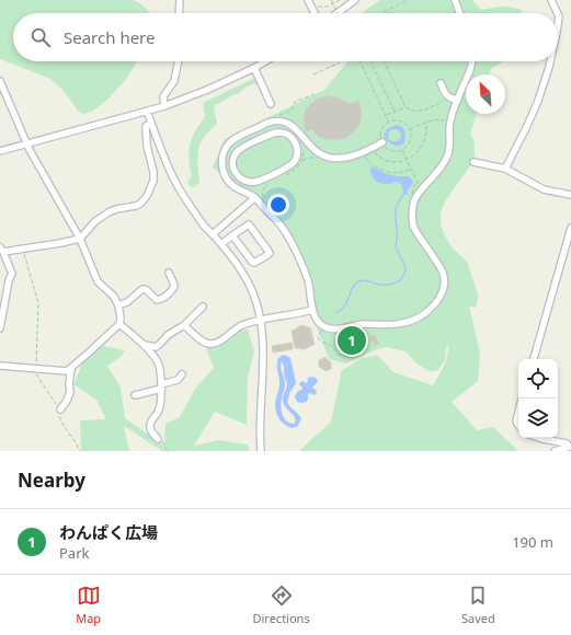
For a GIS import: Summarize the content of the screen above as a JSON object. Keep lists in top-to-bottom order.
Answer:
{
  "north": "top left",
  "page": {
    "search": "Search here",
    "pins": "1",
    "heading": "Nearby",
    "list": [
      {
        "mark": "1",
        "name": "わんぱく広場",
        "note": "Park",
        "value": "190 m"
      }
    ],
    "nav": ["Map", "Directions", "Saved"]
  }
}
